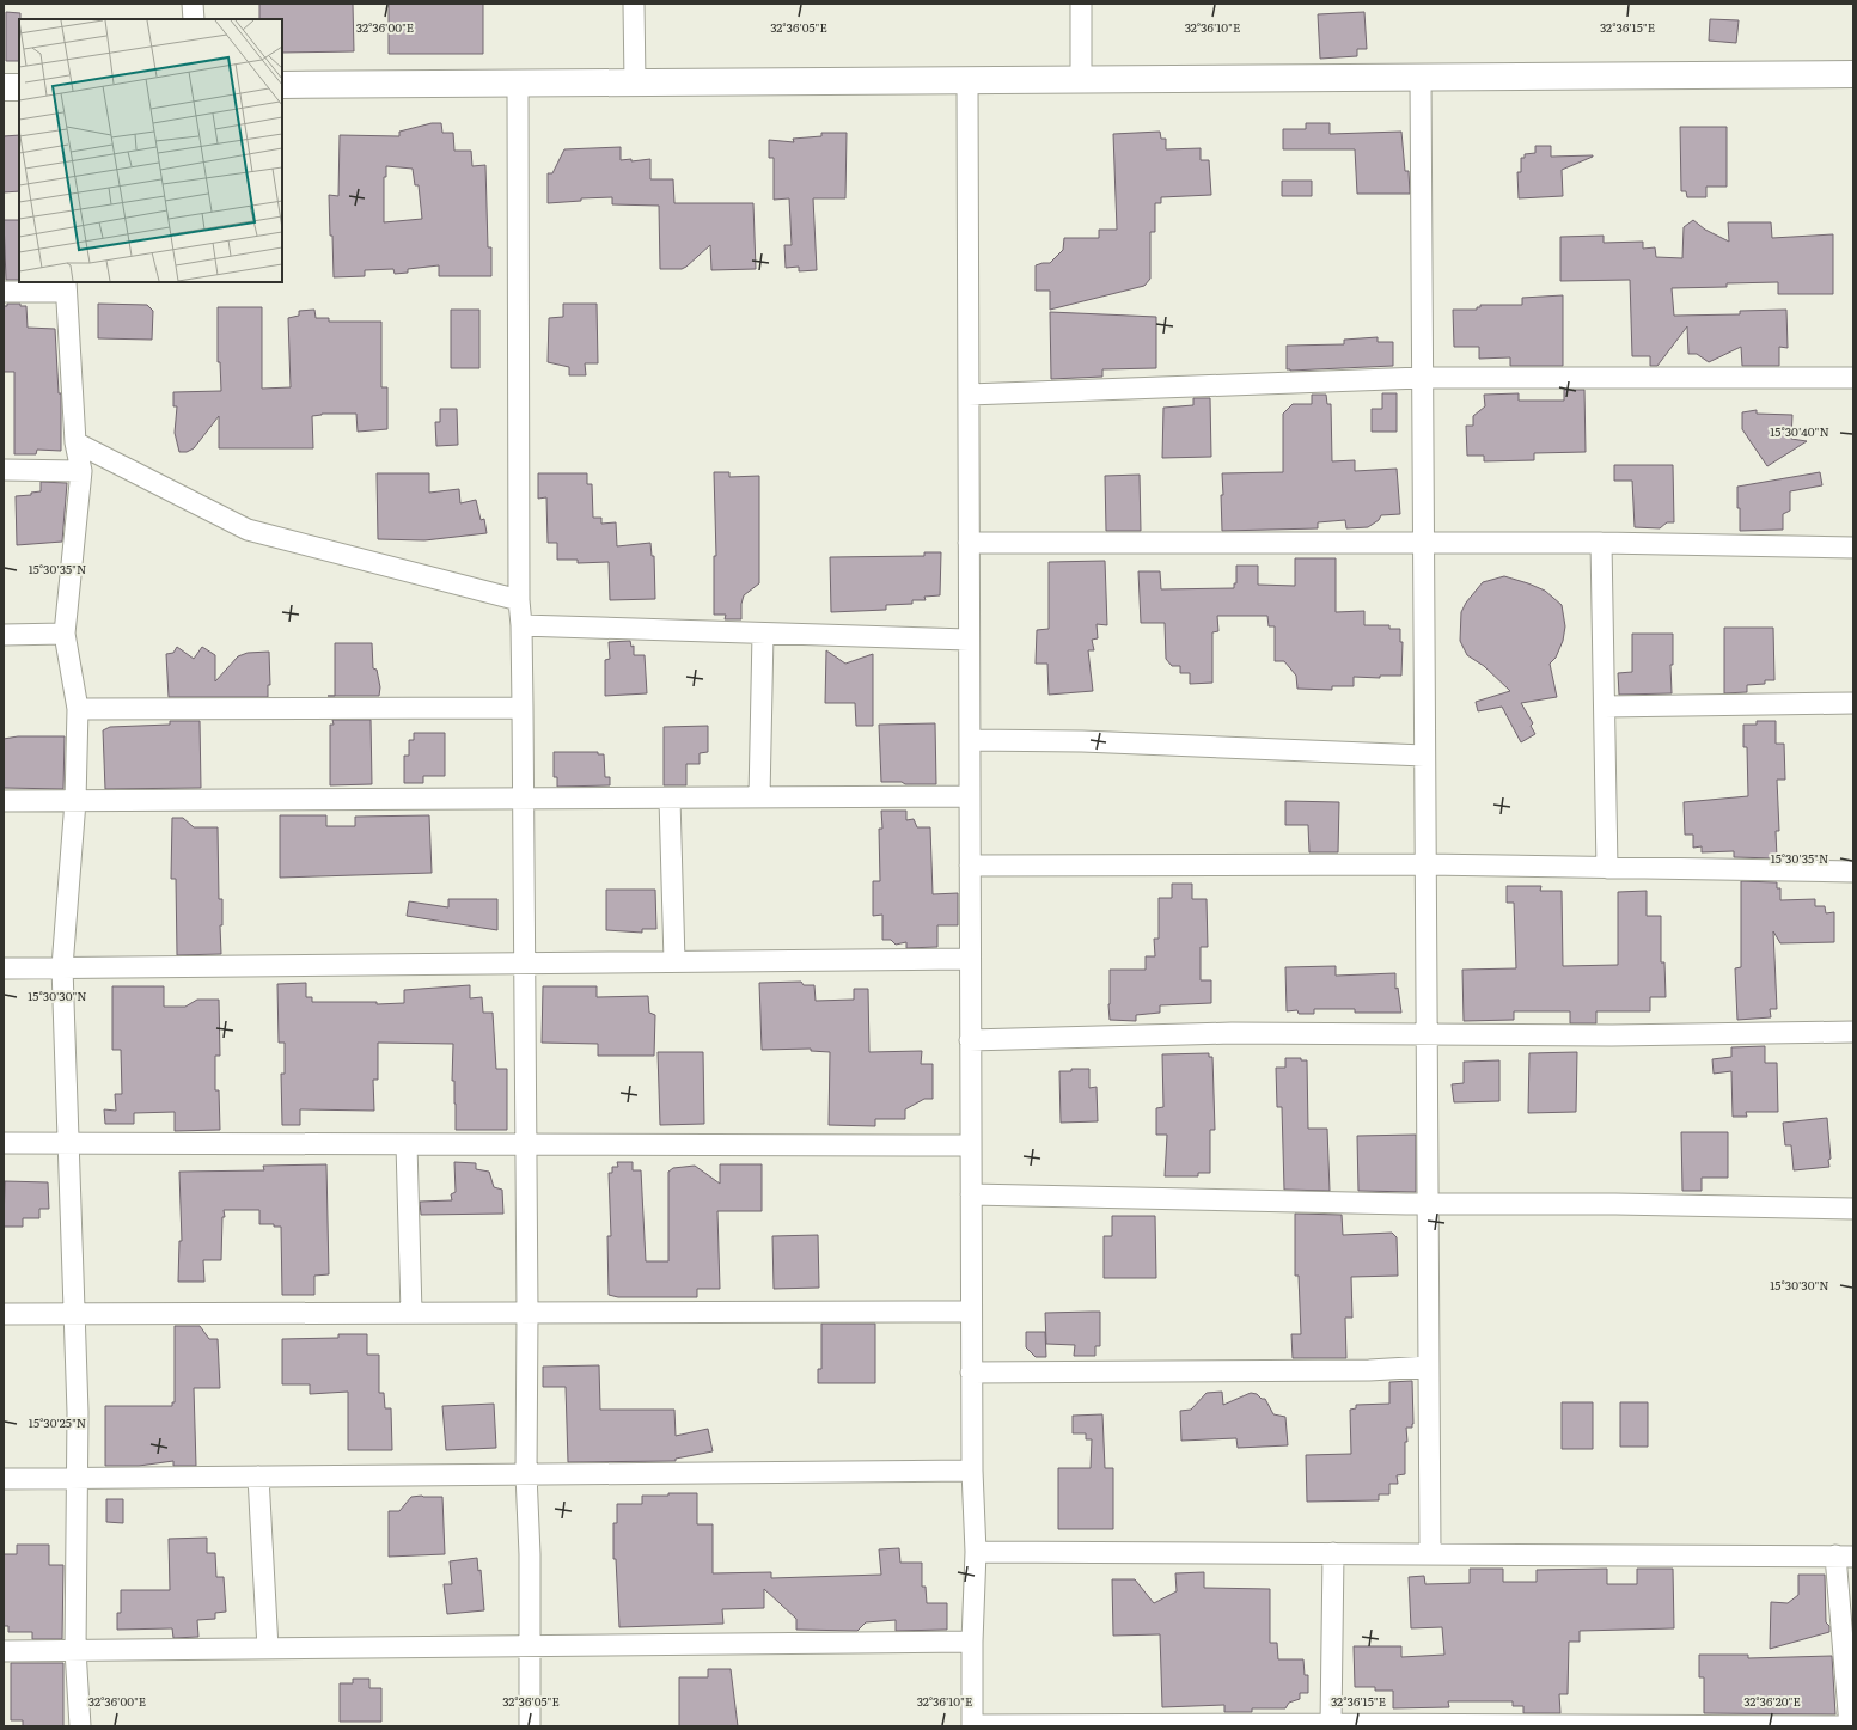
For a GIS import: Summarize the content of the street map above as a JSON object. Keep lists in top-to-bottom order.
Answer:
{
  "coordinates": [
    "32°36'00\"E",
    "32°36'05\"E",
    "32°36'10\"E",
    "32°36'15\"E",
    "15°30'40\"N",
    "15°30'35\"N",
    "15°30'30\"N",
    "15°30'25\"N",
    "32°36'20\"E"
  ]
}
